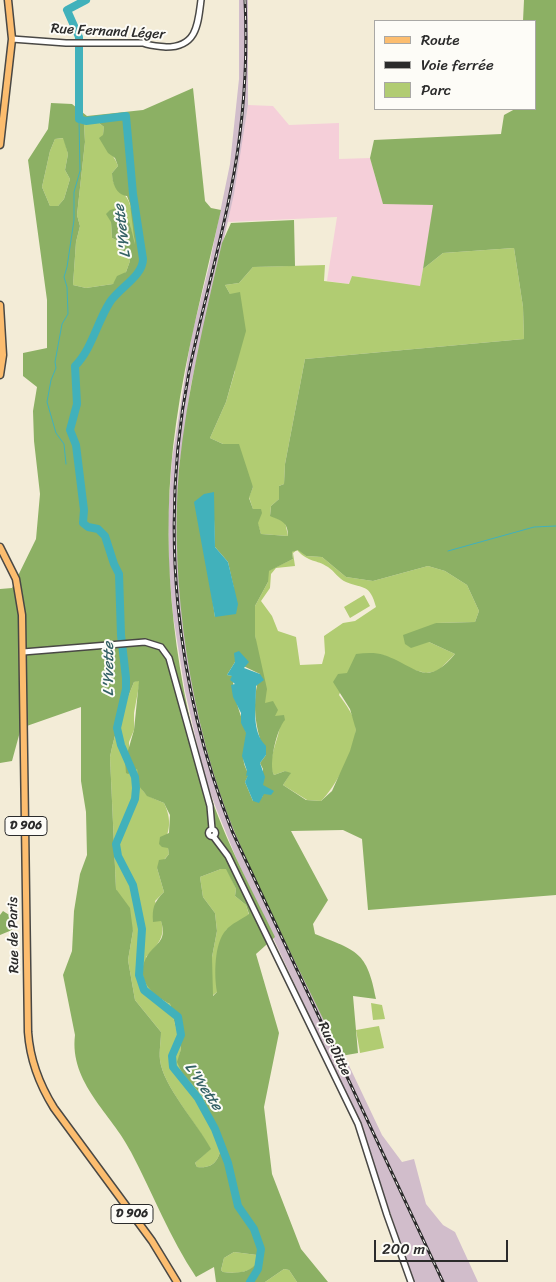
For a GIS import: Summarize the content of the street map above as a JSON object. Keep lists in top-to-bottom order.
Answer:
{
  "streets": {
    "main road": ["D 906", "Rue de Paris"],
    "street": ["Rue Fernand Léger", "Rue Ditte"]
  },
  "crossings": [
    ["Rue de Paris", "Rue Ditte"]
  ],
  "water": ["L'Yvette"],
  "legend": ["Route", "Voie ferrée", "Parc"],
  "scale_bar": "200 m"
}
